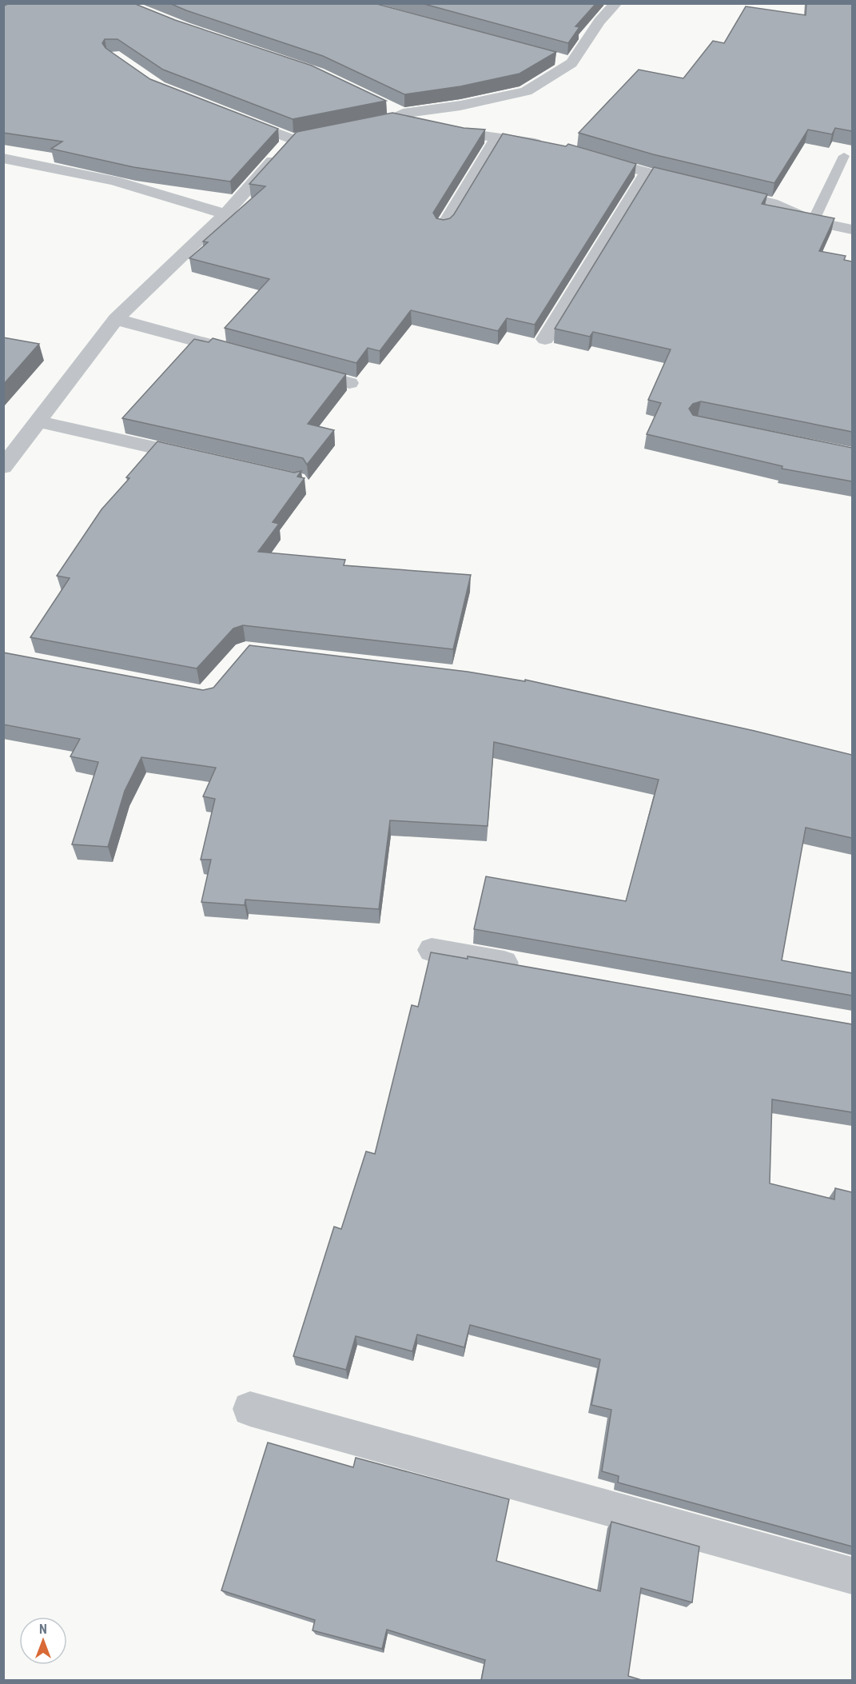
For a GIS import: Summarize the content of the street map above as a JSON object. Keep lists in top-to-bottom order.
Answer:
{
  "north": "top"
}
